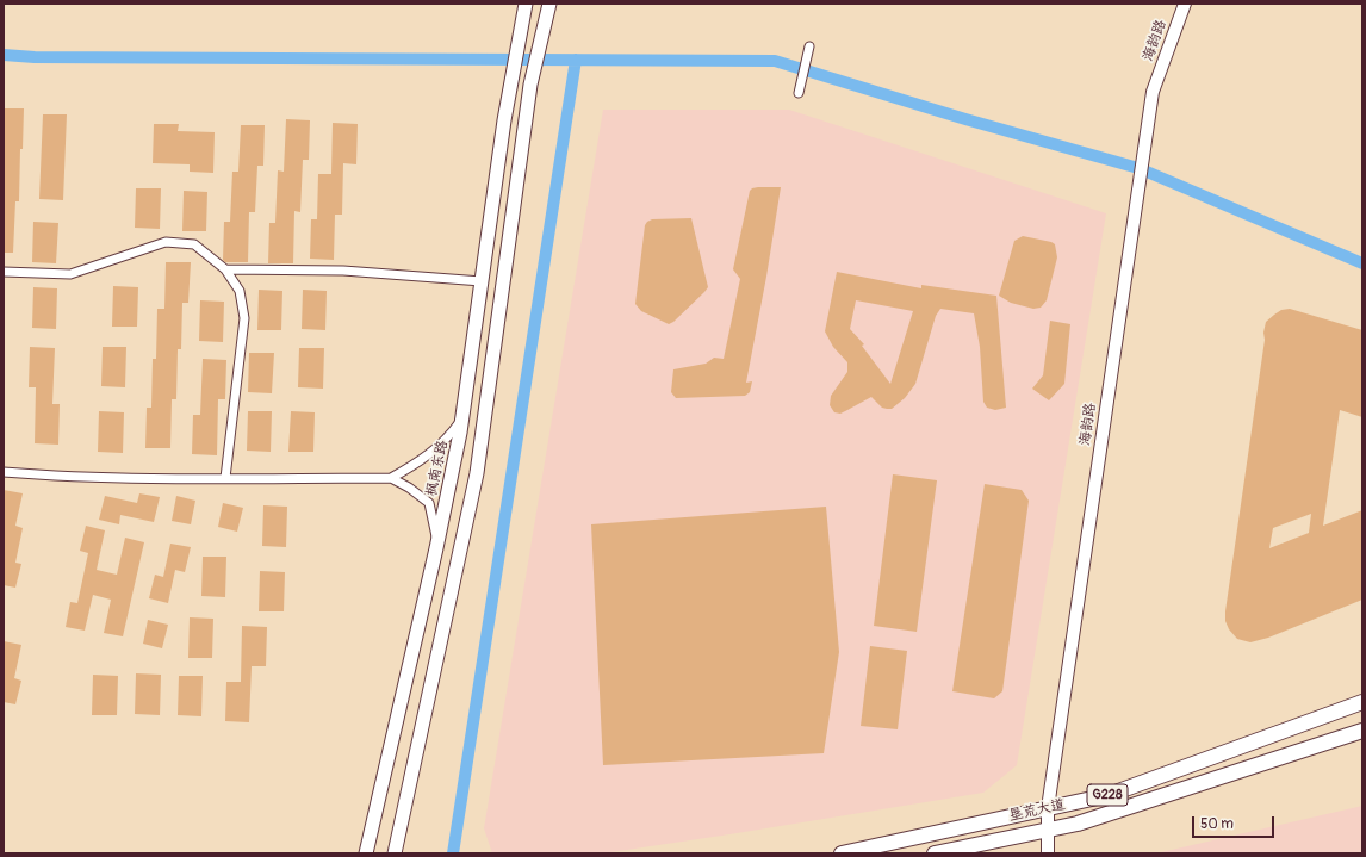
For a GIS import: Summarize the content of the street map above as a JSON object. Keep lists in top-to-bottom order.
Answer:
{
  "streets": {
    "highway": ["G228", "垦荒大道"],
    "main road": ["海韵路", "枫南东路"]
  },
  "crossings": [
    ["海韵路", "垦荒大道"]
  ],
  "scale_bar": "50 m"
}
